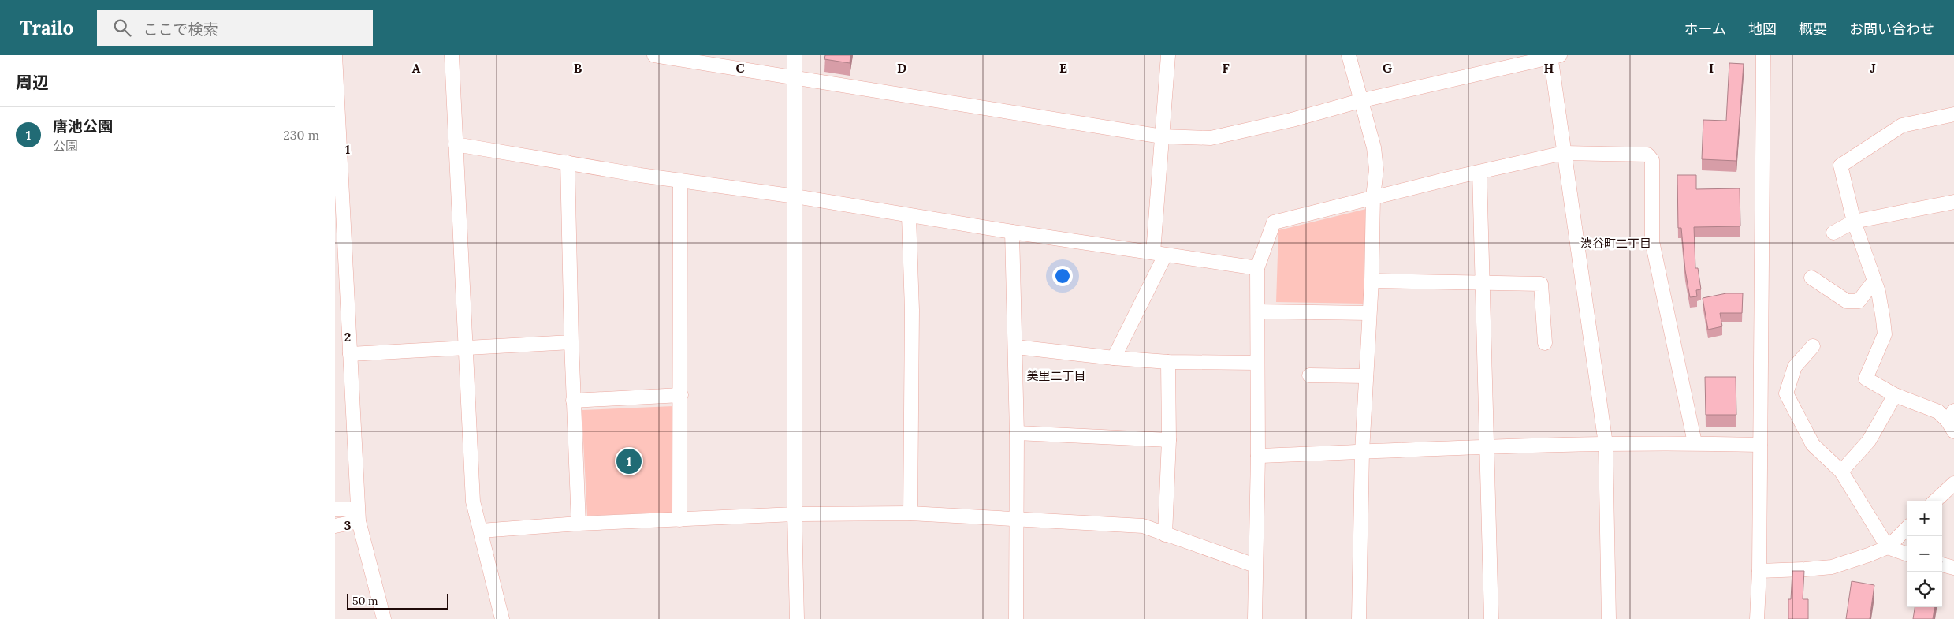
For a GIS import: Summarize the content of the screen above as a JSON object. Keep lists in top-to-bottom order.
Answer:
{
  "districts": ["渋谷町二丁目", "美里二丁目"],
  "scale_bar": "50 m",
  "page": {
    "header": "Trailo",
    "search": "ここで検索",
    "nav": [
      "ホーム",
      "地図",
      "概要",
      "お問い合わせ"
    ],
    "heading": "周辺",
    "list": [
      {
        "mark": "1",
        "name": "唐池公園",
        "note": "公園",
        "value": "230 m"
      }
    ],
    "pins": "1",
    "map_buttons": ["+", "−"],
    "scale": "50 m"
  },
  "grid": {
    "columns": [
      "A",
      "B",
      "C",
      "D",
      "E",
      "F",
      "G",
      "H",
      "I",
      "J"
    ],
    "rows": ["1", "2", "3"]
  }
}
